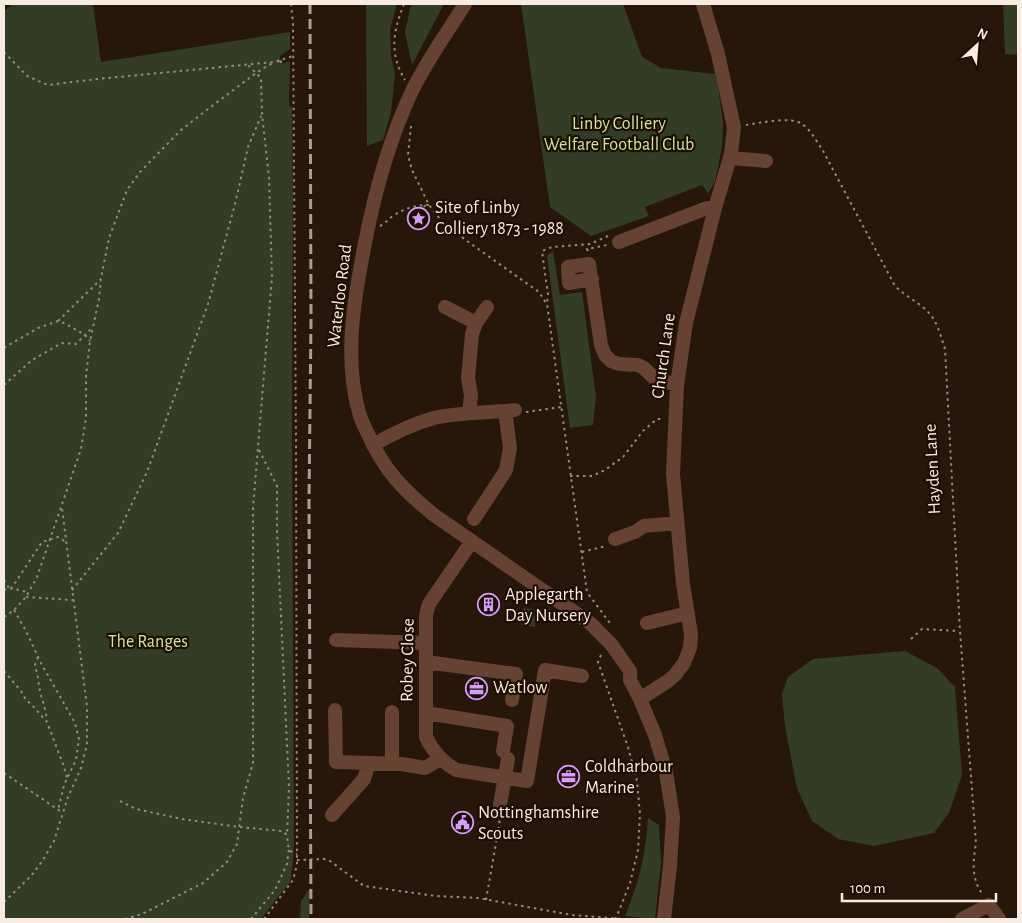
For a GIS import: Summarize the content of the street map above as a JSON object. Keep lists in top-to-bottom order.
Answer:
{
  "streets": {
    "street": ["Waterloo Road", "Church Lane", "Robey Close"],
    "path": ["Hayden Lane"]
  },
  "crossings": [
    ["Waterloo Road", "Church Lane"],
    ["Waterloo Road", "Robey Close"],
    ["Church Lane", "Hayden Lane"]
  ],
  "parks": ["Linby Colliery Welfare Football Club", "The Ranges"],
  "places": {
    "place": ["Site of Linby Colliery 1873 - 1988"],
    "building": ["Applegarth Day Nursery"],
    "office": ["Watlow", "Coldharbour Marine"],
    "public building": ["Nottinghamshire Scouts"]
  },
  "scale_bar": "100 m",
  "north": "top right"
}
